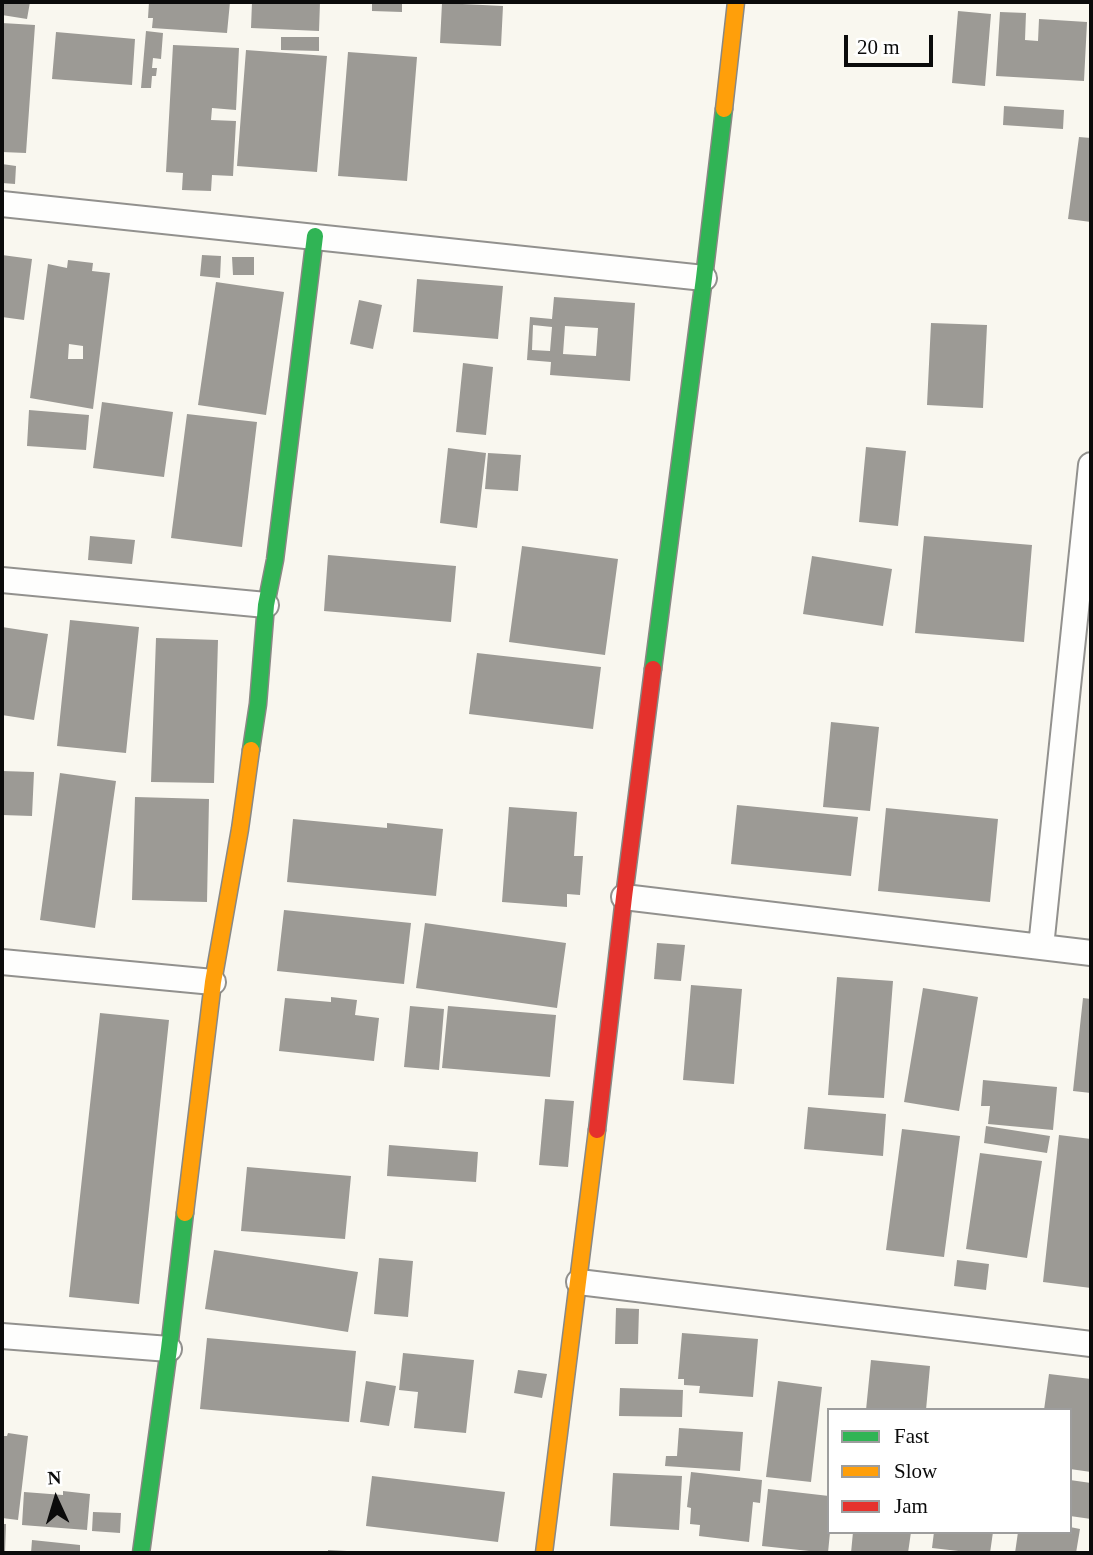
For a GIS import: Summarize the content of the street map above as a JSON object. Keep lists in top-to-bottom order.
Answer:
{
  "legend": ["Fast", "Slow", "Jam"],
  "scale_bar": "20 m",
  "north": "top"
}
